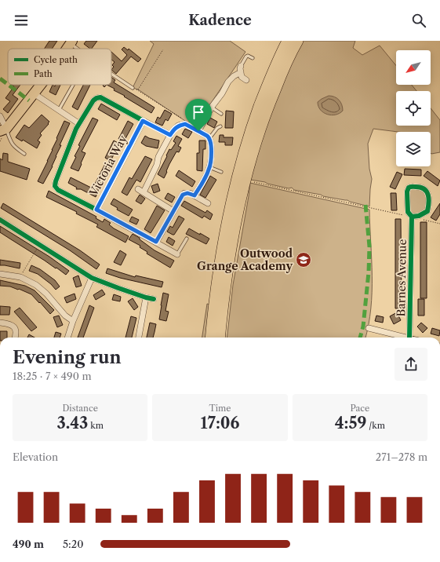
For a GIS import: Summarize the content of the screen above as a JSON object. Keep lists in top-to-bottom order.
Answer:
{
  "streets": {
    "street": ["Victoria Way", "Barnes Avenue"]
  },
  "places": {
    "school or university": ["Outwood Grange Academy"]
  },
  "legend": ["Cycle path", "Path"],
  "north": "bottom left",
  "page": {
    "header": "Kadence",
    "heading": ["Evening run", "18:25 · 7 × 490 m"],
    "stats": [
      ["Distance", "3.43 km"],
      ["Time", "17:06"],
      ["Pace", "4:59 /km"]
    ],
    "chart": ["Elevation", "271–278 m"],
    "list": [
      {
        "name": "490 m",
        "note": "5:20"
      }
    ]
  }
}
